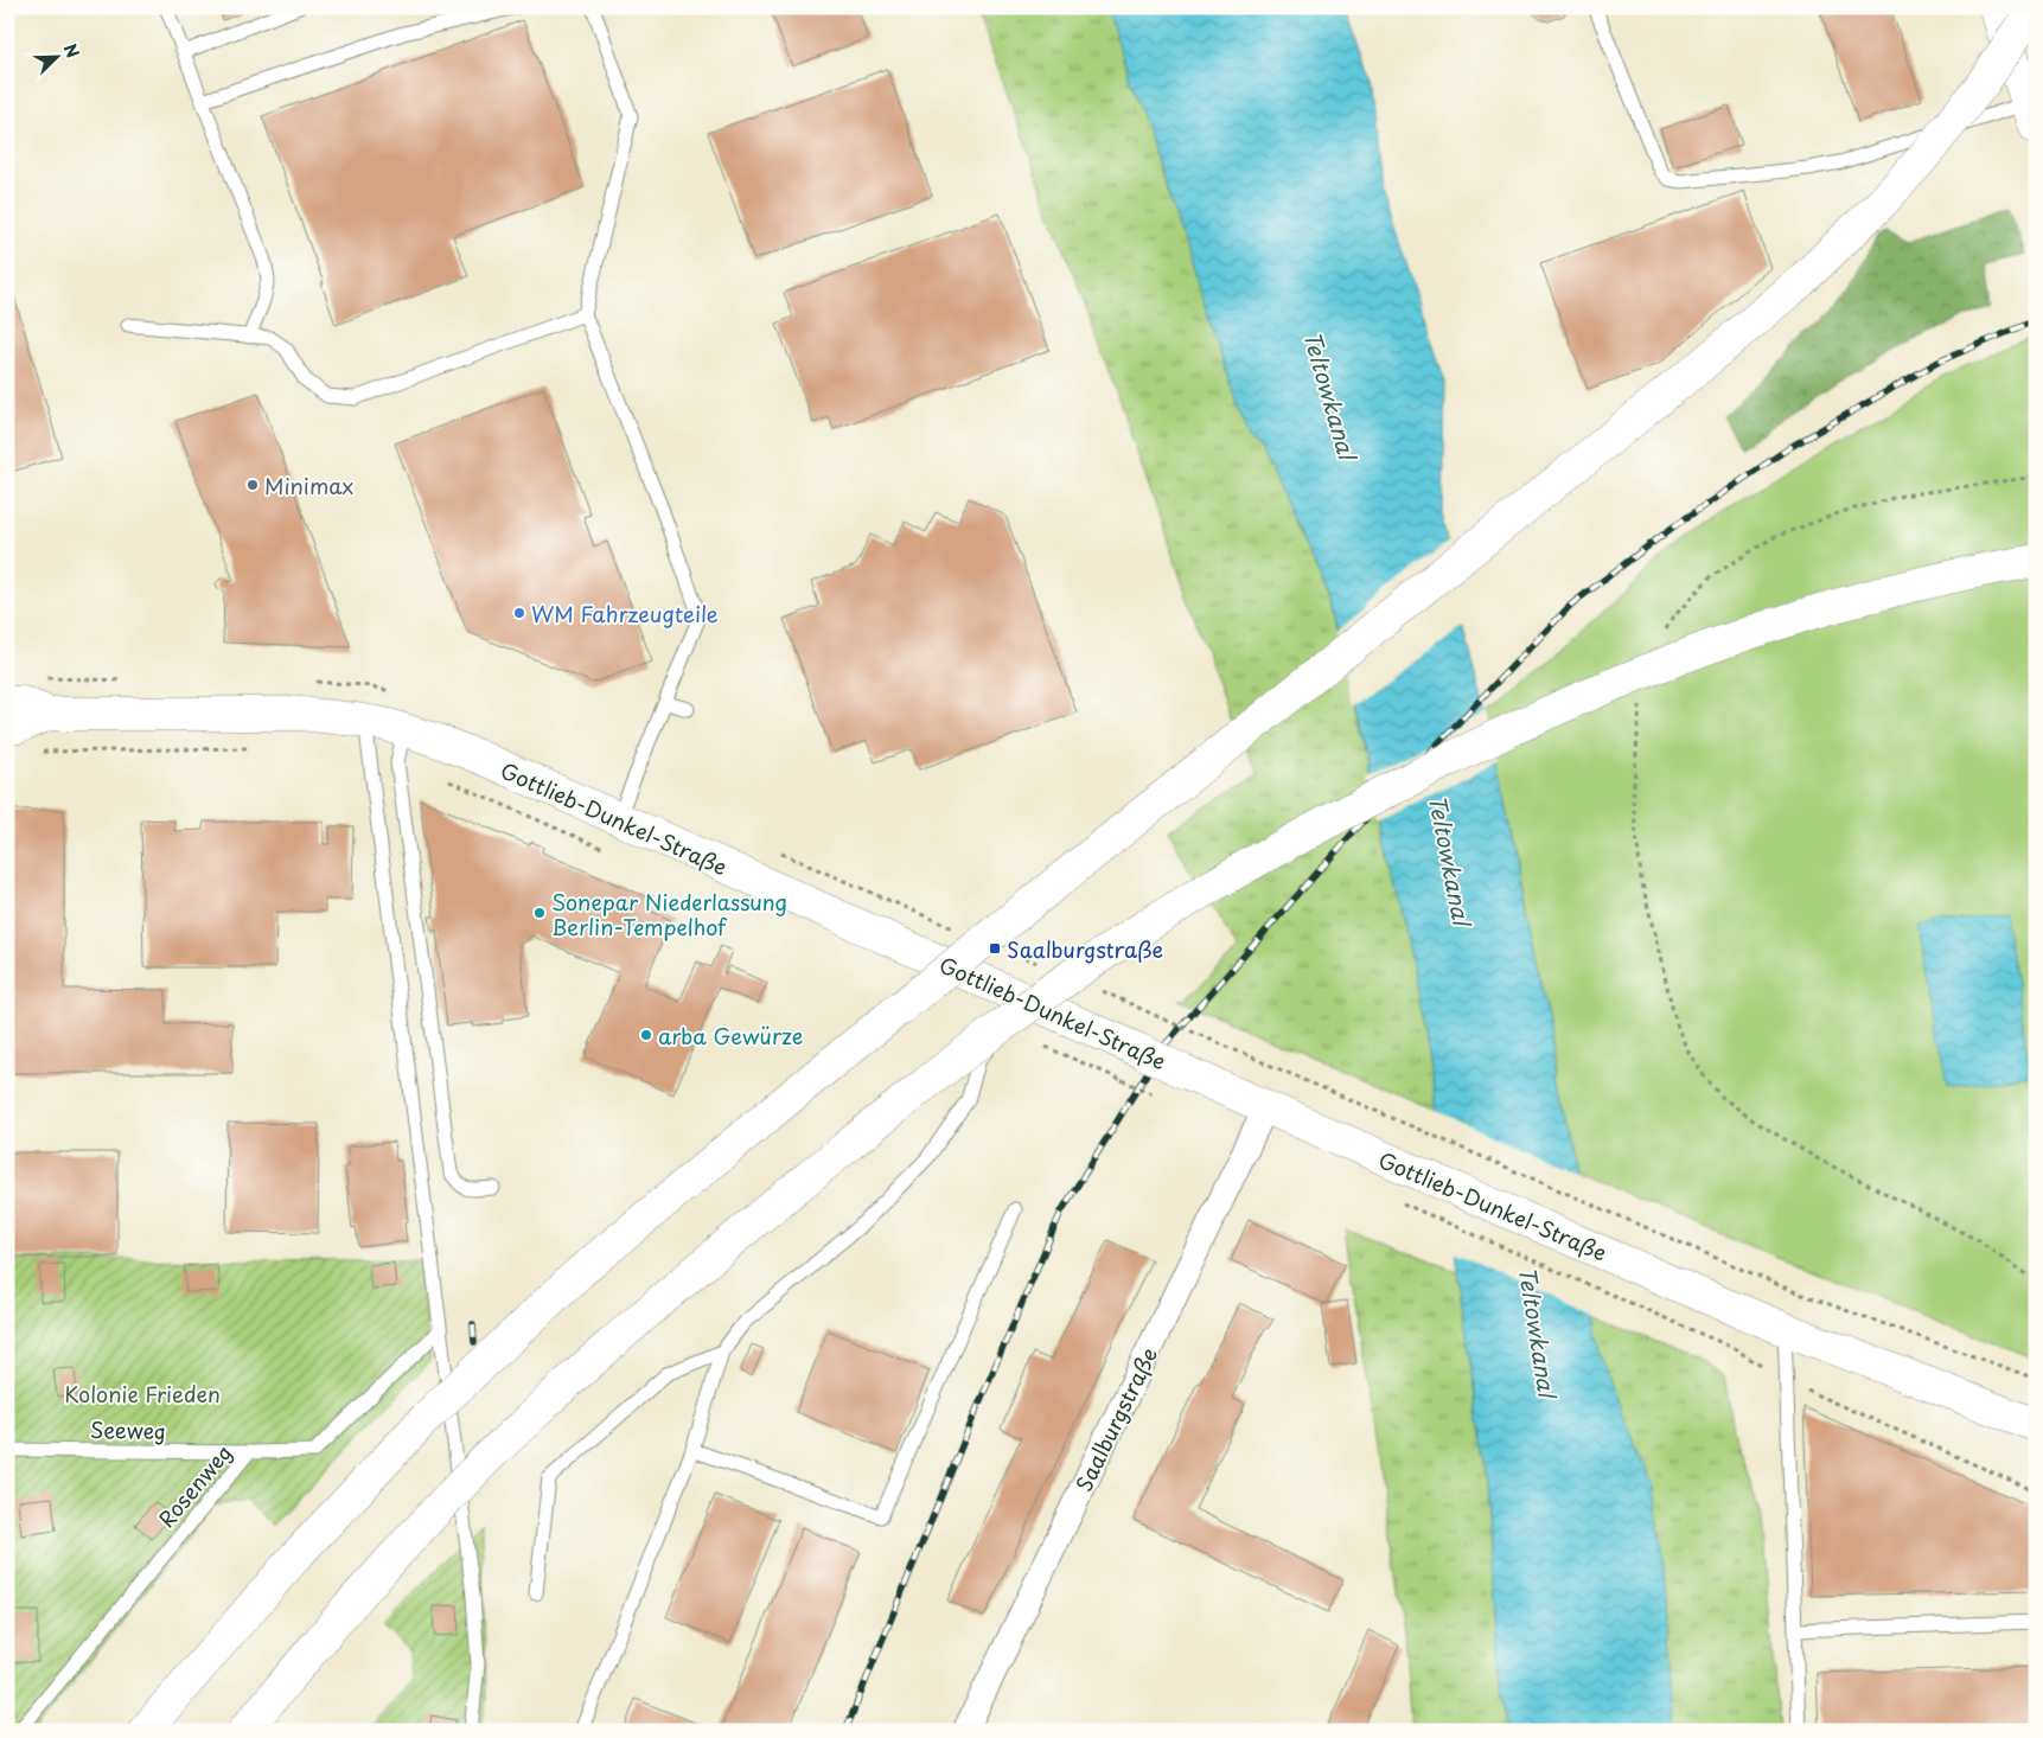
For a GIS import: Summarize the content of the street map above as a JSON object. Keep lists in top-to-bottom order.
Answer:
{
  "streets": {
    "main road": ["Gottlieb-Dunkel-Straße"],
    "street": ["Saalburgstraße"],
    "lane": ["Seeweg", "Rosenweg"]
  },
  "crossings": [
    ["Gottlieb-Dunkel-Straße", "Saalburgstraße"],
    ["Seeweg", "Rosenweg"]
  ],
  "water": ["Teltowkanal"],
  "parks": ["Kolonie Frieden"],
  "places": {
    "other": [
      "Minimax",
      "WM Fahrzeugteile",
      "Sonepar Niederlassung Berlin-Tempelhof",
      "arba Gewürze"
    ],
    "transit": ["Saalburgstraße"]
  },
  "north": "top right"
}
